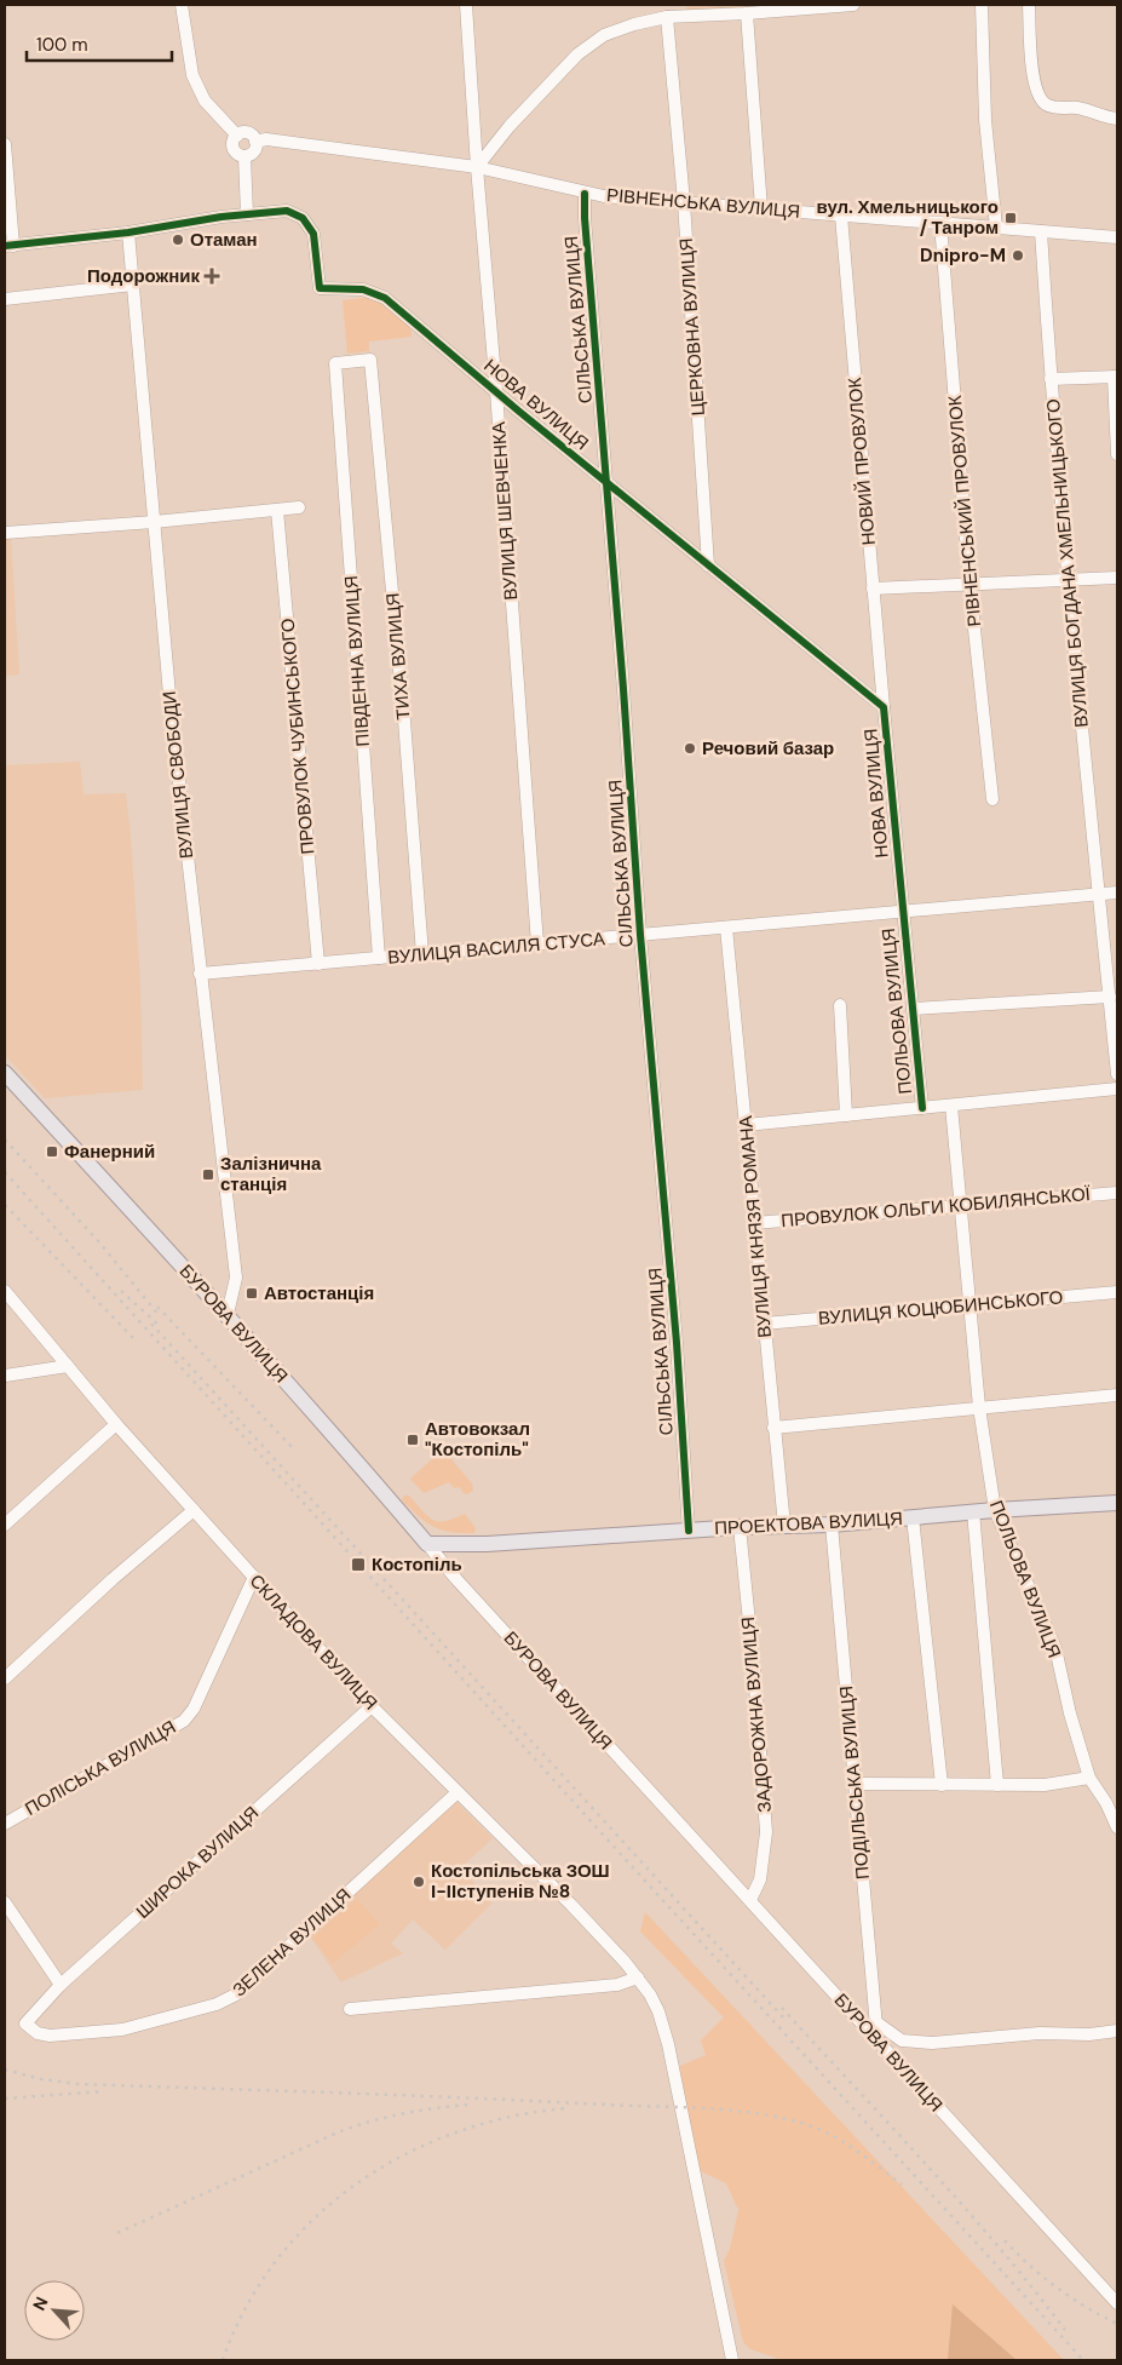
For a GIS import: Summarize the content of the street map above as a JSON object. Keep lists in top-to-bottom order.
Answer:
{
  "streets": {
    "main road": ["БУРОВА ВУЛИЦЯ", "ПРОЕКТОВА ВУЛИЦЯ"],
    "street": [
      "РІВНЕНСЬКА ВУЛИЦЯ",
      "СІЛЬСЬКА ВУЛИЦЯ",
      "ЦЕРКОВНА ВУЛИЦЯ",
      "НОВА ВУЛИЦЯ",
      "НОВИЙ ПРОВУЛОК",
      "ВУЛИЦЯ ШЕВЧЕНКА",
      "РІВНЕНСЬКИЙ ПРОВУЛОК",
      "ВУЛИЦЯ БОГДАНА ХМЕЛЬНИЦЬКОГО",
      "ТИХА ВУЛИЦЯ",
      "ПІВДЕННА ВУЛИЦЯ",
      "ПРОВУЛОК ЧУБИНСЬКОГО",
      "ВУЛИЦЯ СВОБОДИ",
      "ВУЛИЦЯ ВАСИЛЯ СТУСА",
      "ПОЛЬОВА ВУЛИЦЯ",
      "ПРОВУЛОК ОЛЬГИ КОБИЛЯНСЬКОЇ",
      "ВУЛИЦЯ КНЯЗЯ РОМАНА",
      "ВУЛИЦЯ КОЦЮБИНСЬКОГО",
      "СКЛАДОВА ВУЛИЦЯ",
      "ЗАДОРОЖНА ВУЛИЦЯ",
      "ПОЛІСЬКА ВУЛИЦЯ",
      "ПОДІЛЬСЬКА ВУЛИЦЯ",
      "ШИРОКА ВУЛИЦЯ",
      "ЗЕЛЕНА ВУЛИЦЯ"
    ]
  },
  "crossings": [
    ["РІВНЕНСЬКА ВУЛИЦЯ", "СІЛЬСЬКА ВУЛИЦЯ"],
    ["РІВНЕНСЬКА ВУЛИЦЯ", "ЦЕРКОВНА ВУЛИЦЯ"],
    ["РІВНЕНСЬКА ВУЛИЦЯ", "НОВИЙ ПРОВУЛОК"],
    ["РІВНЕНСЬКА ВУЛИЦЯ", "ВУЛИЦЯ ШЕВЧЕНКА"],
    ["РІВНЕНСЬКА ВУЛИЦЯ", "РІВНЕНСЬКИЙ ПРОВУЛОК"],
    ["РІВНЕНСЬКА ВУЛИЦЯ", "ВУЛИЦЯ БОГДАНА ХМЕЛЬНИЦЬКОГО"],
    ["СІЛЬСЬКА ВУЛИЦЯ", "НОВА ВУЛИЦЯ"],
    ["СІЛЬСЬКА ВУЛИЦЯ", "ВУЛИЦЯ ВАСИЛЯ СТУСА"],
    ["СІЛЬСЬКА ВУЛИЦЯ", "ПРОЕКТОВА ВУЛИЦЯ"],
    ["ЦЕРКОВНА ВУЛИЦЯ", "НОВА ВУЛИЦЯ"],
    ["НОВА ВУЛИЦЯ", "НОВИЙ ПРОВУЛОК"],
    ["НОВА ВУЛИЦЯ", "ВУЛИЦЯ ШЕВЧЕНКА"],
    ["НОВА ВУЛИЦЯ", "ВУЛИЦЯ СВОБОДИ"],
    ["НОВА ВУЛИЦЯ", "ВУЛИЦЯ ВАСИЛЯ СТУСА"],
    ["НОВА ВУЛИЦЯ", "ПОЛЬОВА ВУЛИЦЯ"],
    ["ВУЛИЦЯ ШЕВЧЕНКА", "ВУЛИЦЯ ВАСИЛЯ СТУСА"],
    ["ВУЛИЦЯ БОГДАНА ХМЕЛЬНИЦЬКОГО", "ВУЛИЦЯ ВАСИЛЯ СТУСА"],
    ["ТИХА ВУЛИЦЯ", "ПІВДЕННА ВУЛИЦЯ"],
    ["ТИХА ВУЛИЦЯ", "ВУЛИЦЯ ВАСИЛЯ СТУСА"],
    ["ПІВДЕННА ВУЛИЦЯ", "ВУЛИЦЯ ВАСИЛЯ СТУСА"],
    ["ПРОВУЛОК ЧУБИНСЬКОГО", "ВУЛИЦЯ ВАСИЛЯ СТУСА"],
    ["ВУЛИЦЯ СВОБОДИ", "ВУЛИЦЯ ВАСИЛЯ СТУСА"],
    ["ВУЛИЦЯ СВОБОДИ", "БУРОВА ВУЛИЦЯ"],
    ["ВУЛИЦЯ ВАСИЛЯ СТУСА", "ПОЛЬОВА ВУЛИЦЯ"],
    ["ВУЛИЦЯ ВАСИЛЯ СТУСА", "ВУЛИЦЯ КНЯЗЯ РОМАНА"],
    ["ПОЛЬОВА ВУЛИЦЯ", "ПРОВУЛОК ОЛЬГИ КОБИЛЯНСЬКОЇ"],
    ["ПОЛЬОВА ВУЛИЦЯ", "ВУЛИЦЯ КОЦЮБИНСЬКОГО"],
    ["ПОЛЬОВА ВУЛИЦЯ", "ПРОЕКТОВА ВУЛИЦЯ"],
    ["ПРОВУЛОК ОЛЬГИ КОБИЛЯНСЬКОЇ", "ВУЛИЦЯ КНЯЗЯ РОМАНА"],
    ["ВУЛИЦЯ КНЯЗЯ РОМАНА", "ВУЛИЦЯ КОЦЮБИНСЬКОГО"],
    ["ВУЛИЦЯ КНЯЗЯ РОМАНА", "ПРОЕКТОВА ВУЛИЦЯ"],
    ["БУРОВА ВУЛИЦЯ", "ПРОЕКТОВА ВУЛИЦЯ"],
    ["БУРОВА ВУЛИЦЯ", "ЗАДОРОЖНА ВУЛИЦЯ"],
    ["БУРОВА ВУЛИЦЯ", "ПОДІЛЬСЬКА ВУЛИЦЯ"],
    ["ПРОЕКТОВА ВУЛИЦЯ", "ЗАДОРОЖНА ВУЛИЦЯ"],
    ["ПРОЕКТОВА ВУЛИЦЯ", "ПОДІЛЬСЬКА ВУЛИЦЯ"],
    ["СКЛАДОВА ВУЛИЦЯ", "ПОЛІСЬКА ВУЛИЦЯ"],
    ["СКЛАДОВА ВУЛИЦЯ", "ШИРОКА ВУЛИЦЯ"],
    ["СКЛАДОВА ВУЛИЦЯ", "ЗЕЛЕНА ВУЛИЦЯ"],
    ["ШИРОКА ВУЛИЦЯ", "ЗЕЛЕНА ВУЛИЦЯ"]
  ],
  "places": {
    "transit": [
      "вул. Хмельницького / Танром",
      "Фанерний",
      "Залізнична станція",
      "Автостанція",
      "Автовокзал \"Костопіль\"",
      "Костопіль"
    ],
    "other": [
      "Отаман",
      "Dnipro-M",
      "Речовий базар",
      "Костопільська ЗОШ І-ІІступенів №8"
    ],
    "health": ["Подорожник"]
  },
  "scale_bar": "100 m",
  "north": "top left"
}
